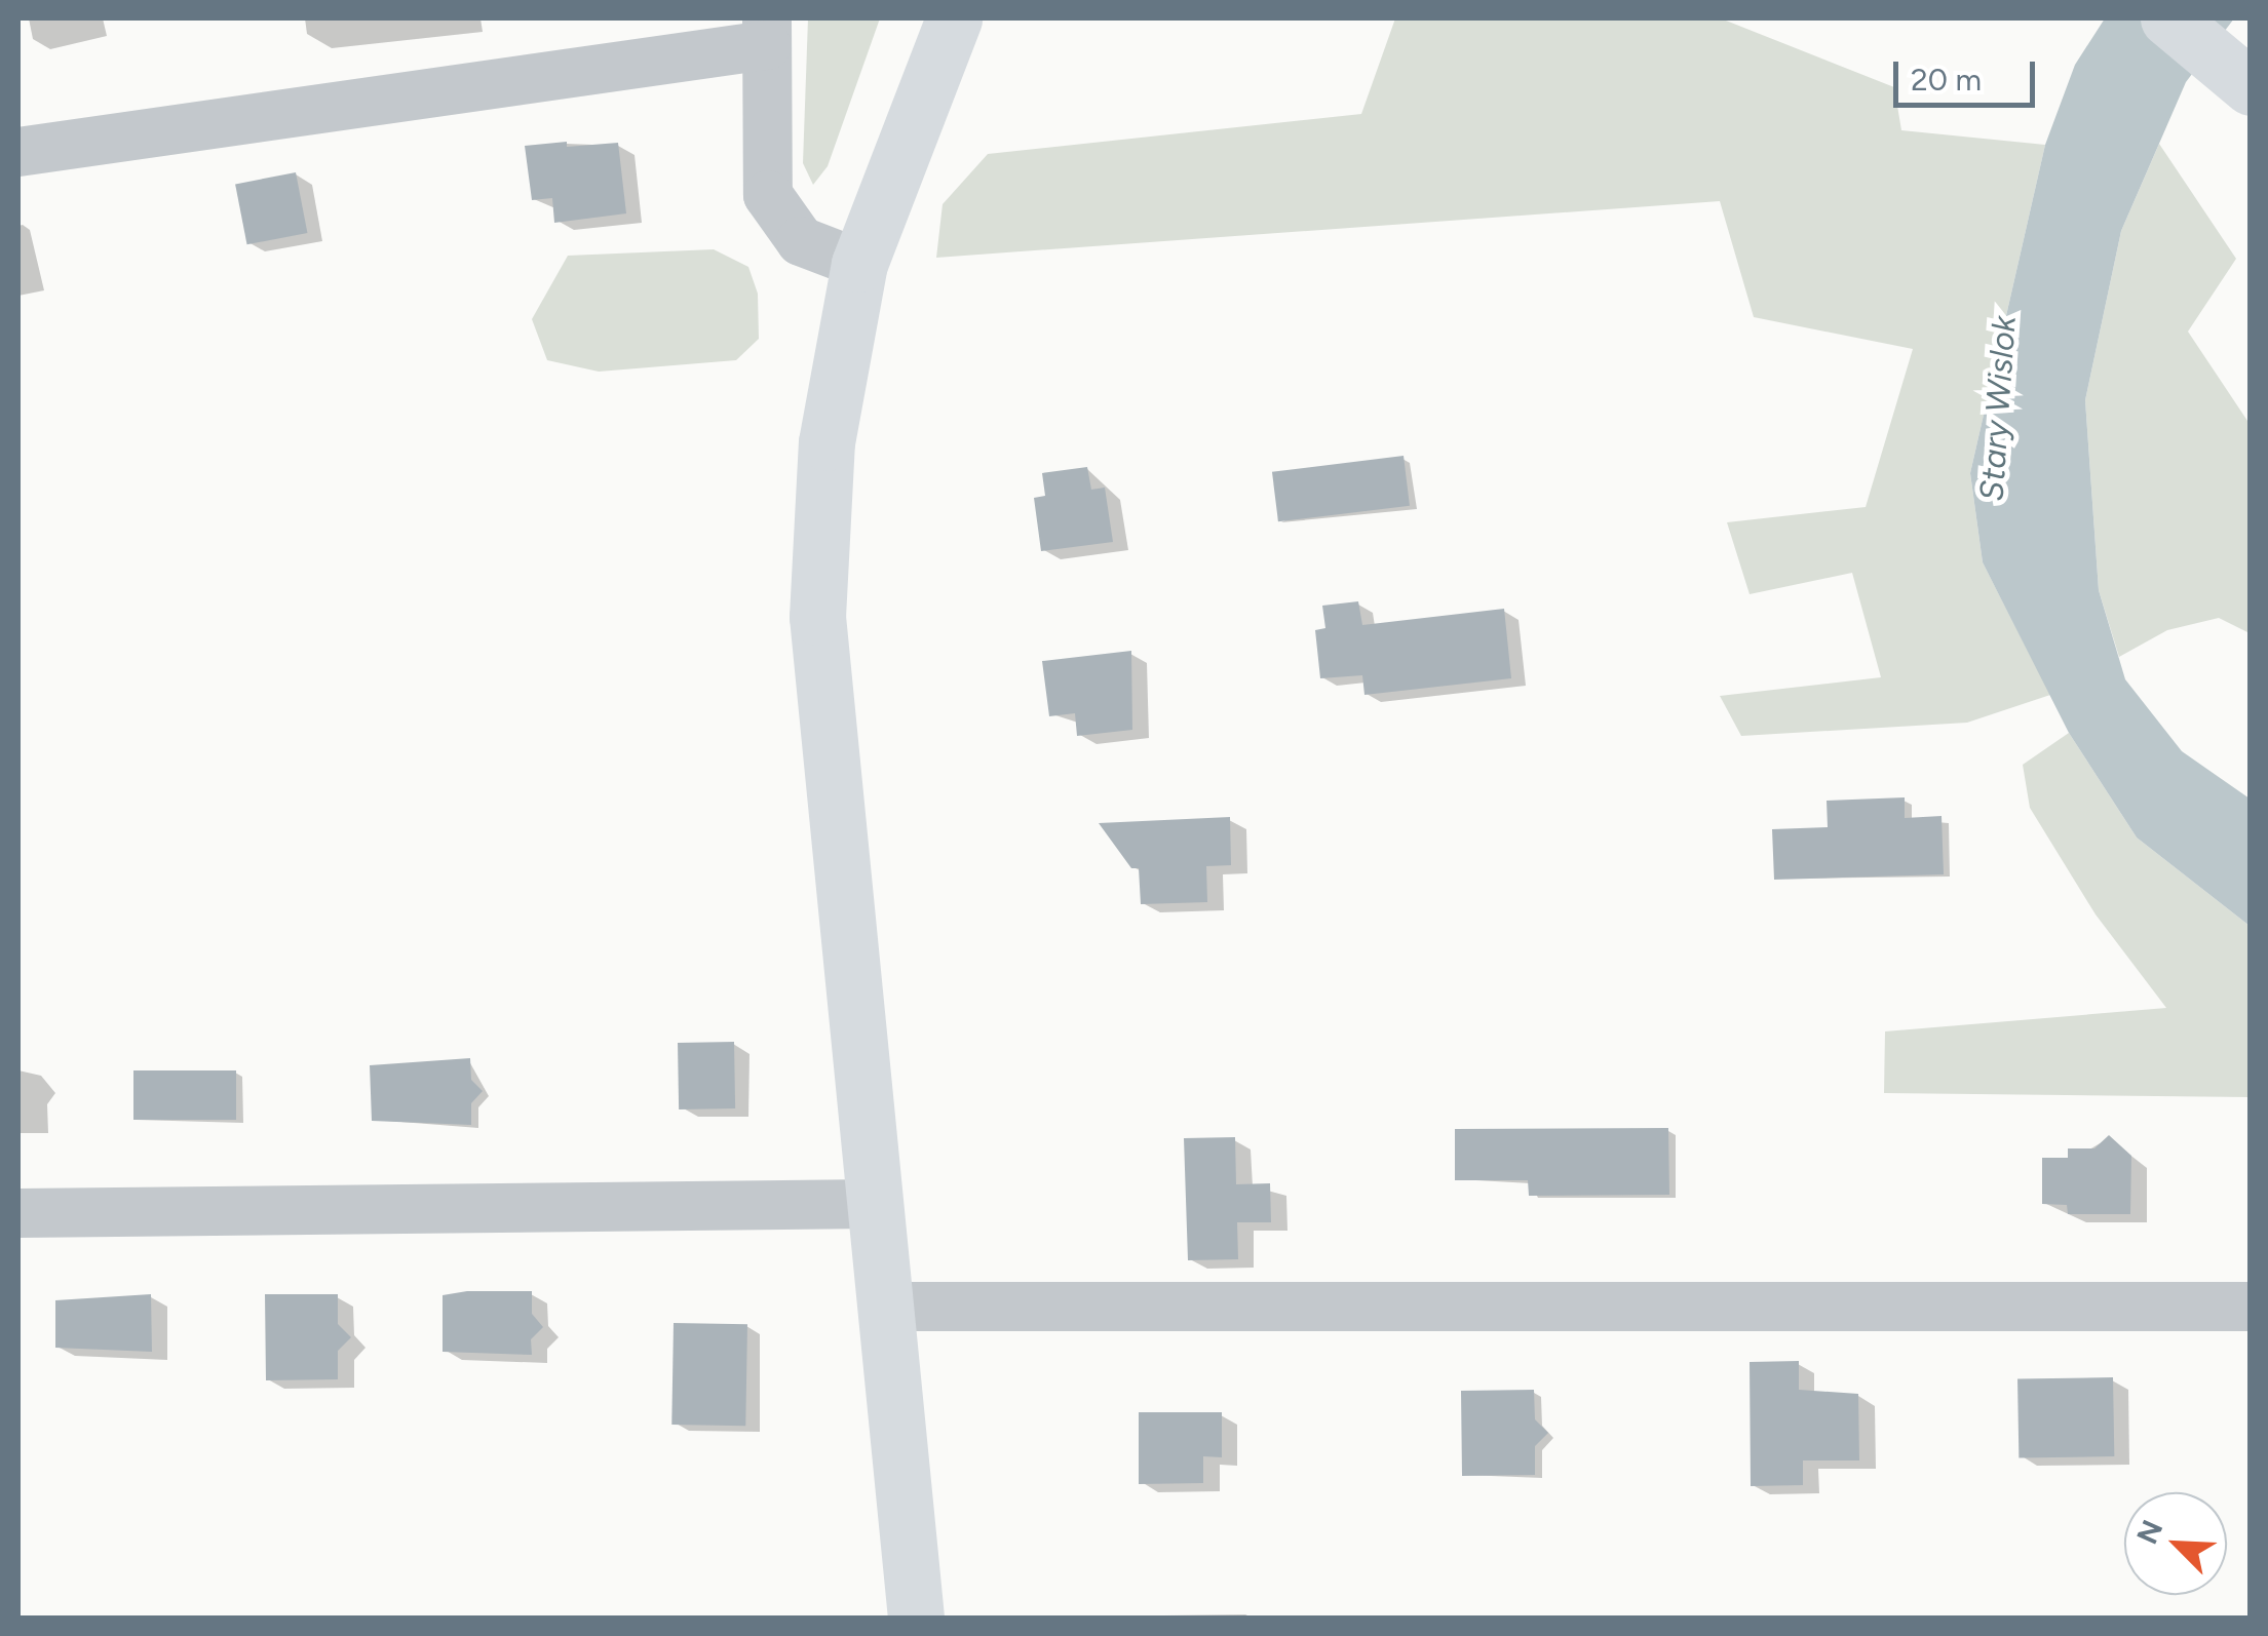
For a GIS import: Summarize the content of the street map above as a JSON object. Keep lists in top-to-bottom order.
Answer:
{
  "water": ["Stary Wislok"],
  "scale_bar": "20 m",
  "north": "top left"
}
